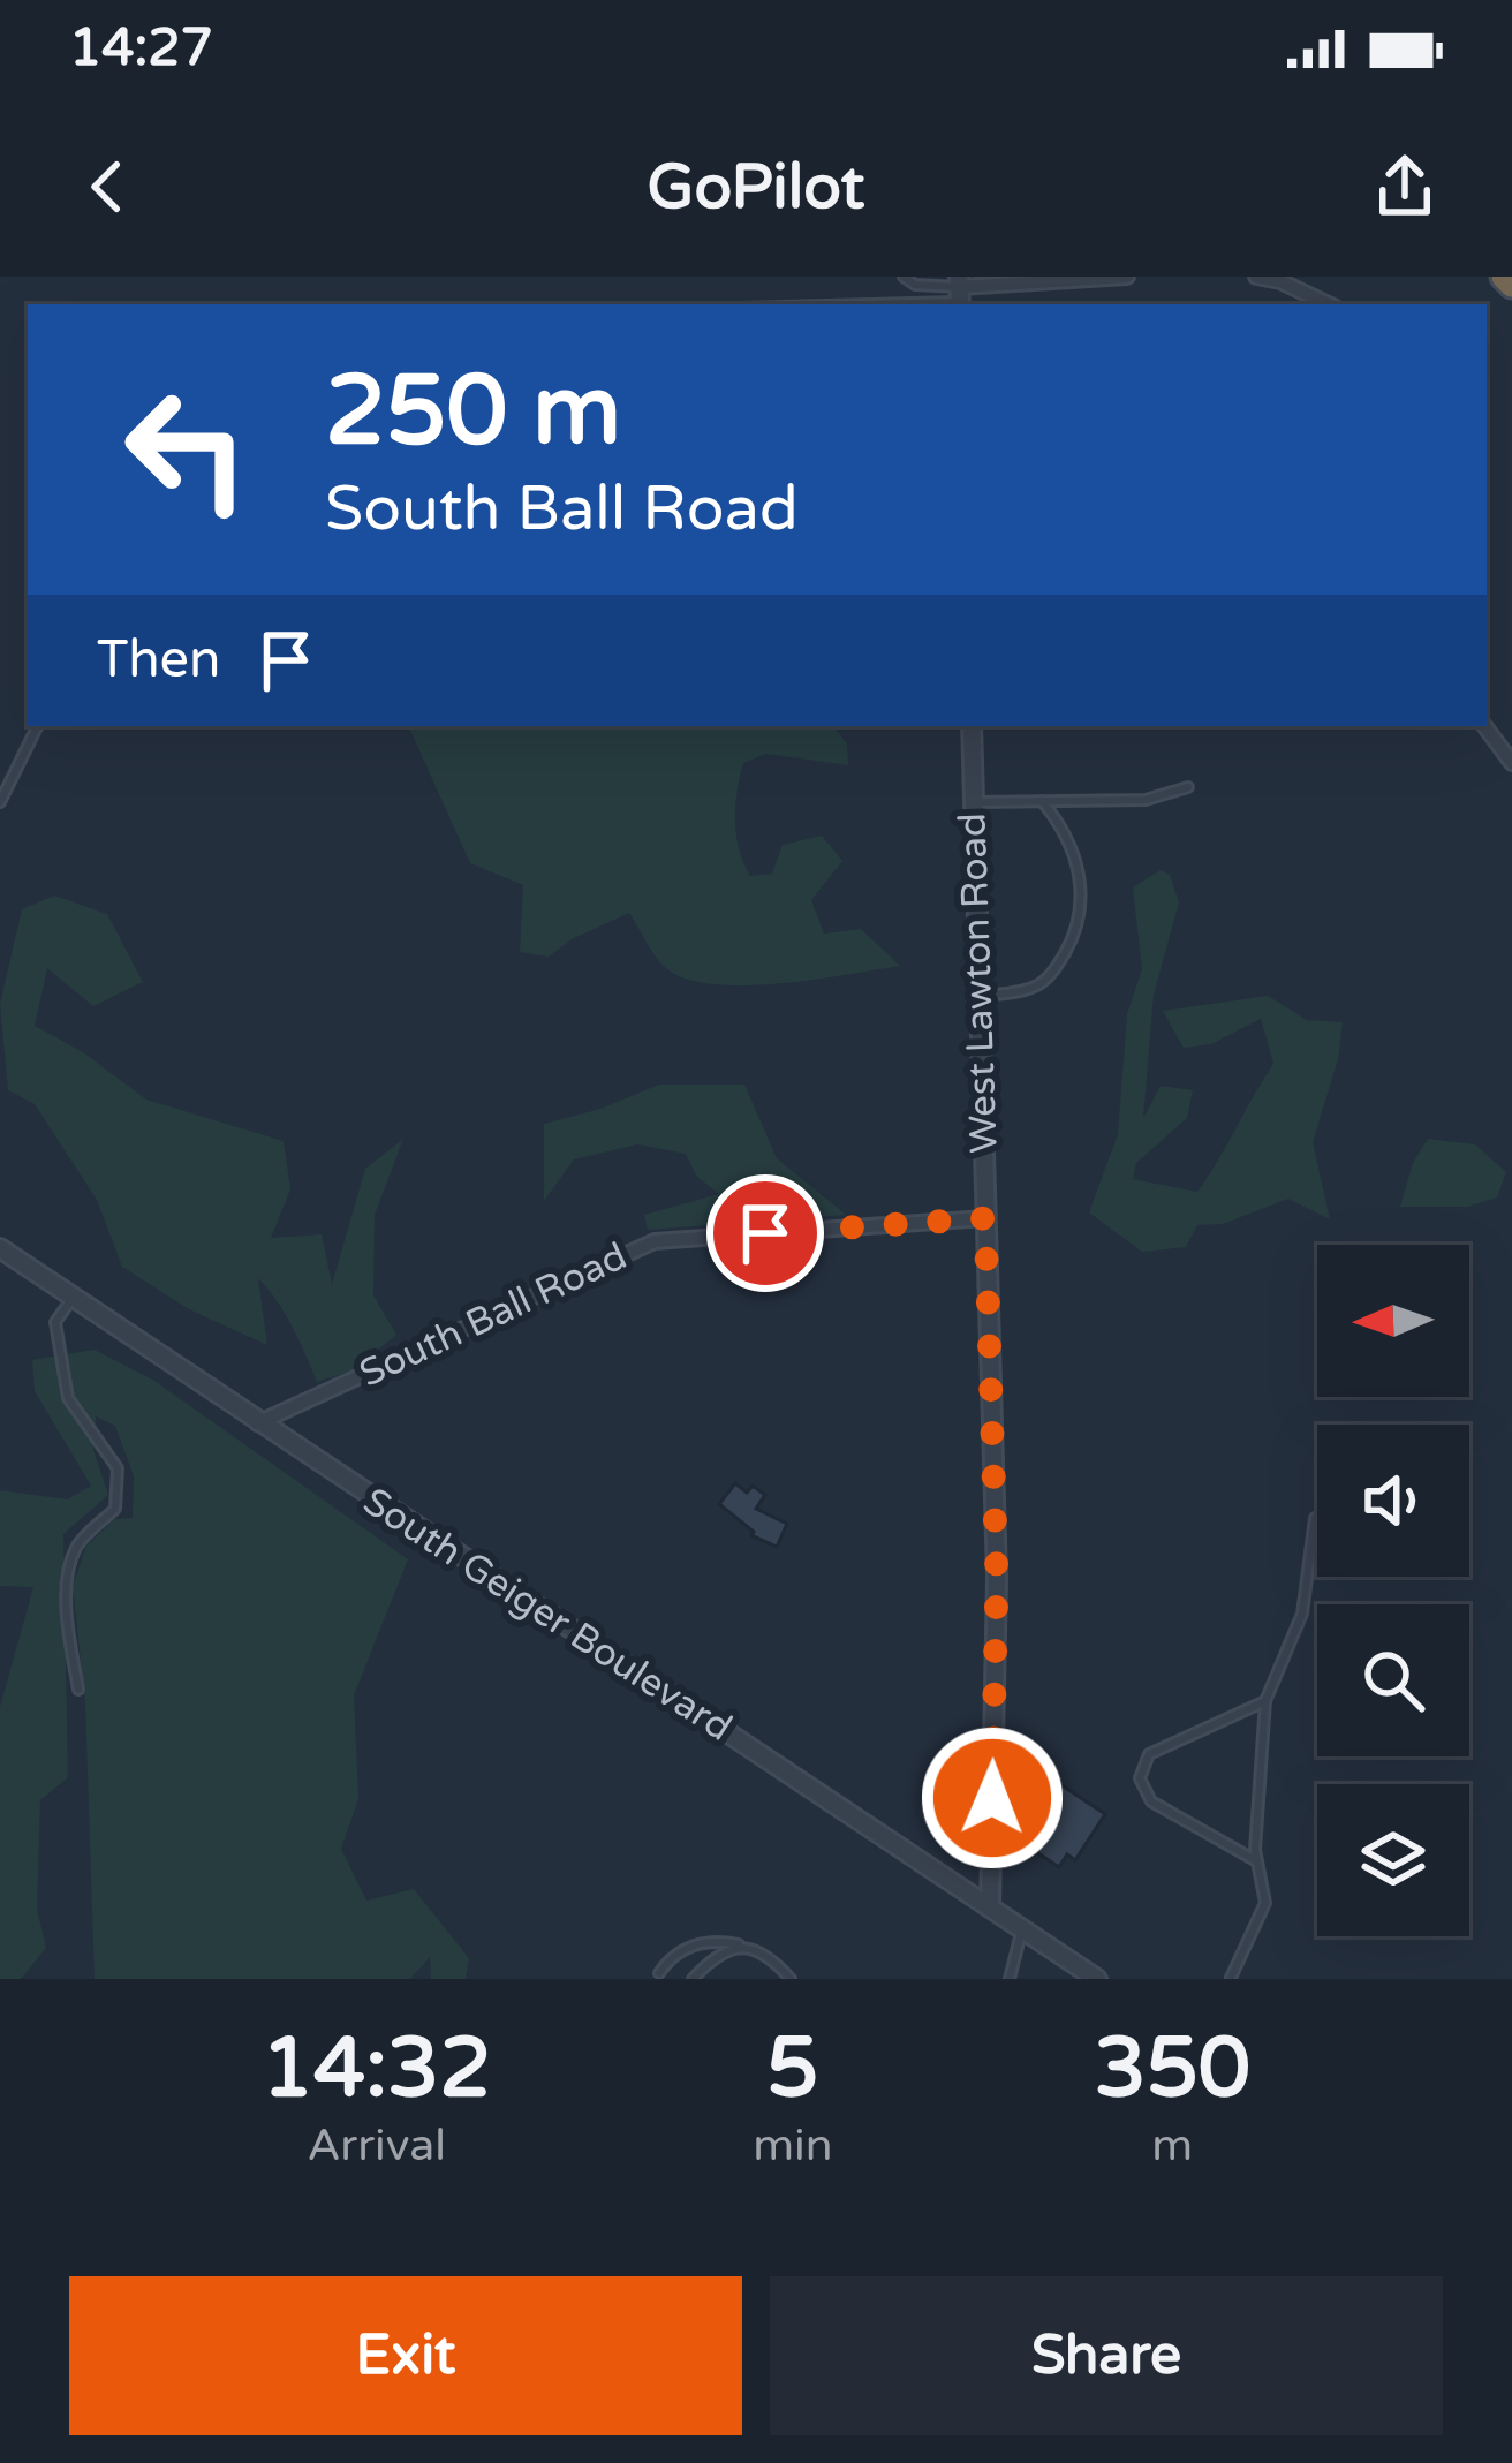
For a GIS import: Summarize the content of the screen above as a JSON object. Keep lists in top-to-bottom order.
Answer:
{
  "streets": {
    "street": ["West Lawton Road", "South Ball Road", "South Geiger Boulevard"]
  },
  "crossings": [
    ["West Lawton Road", "South Ball Road"],
    ["West Lawton Road", "South Geiger Boulevard"],
    ["South Ball Road", "South Geiger Boulevard"]
  ],
  "north": "left",
  "page": {
    "status": "14:27",
    "header": "GoPilot",
    "turn": ["250 m", "South Ball Road"],
    "then": "Then",
    "eta": [
      "14:32",
      "Arrival",
      "5",
      "min",
      "350",
      "m"
    ],
    "buttons": ["Exit", "Share"]
  }
}
